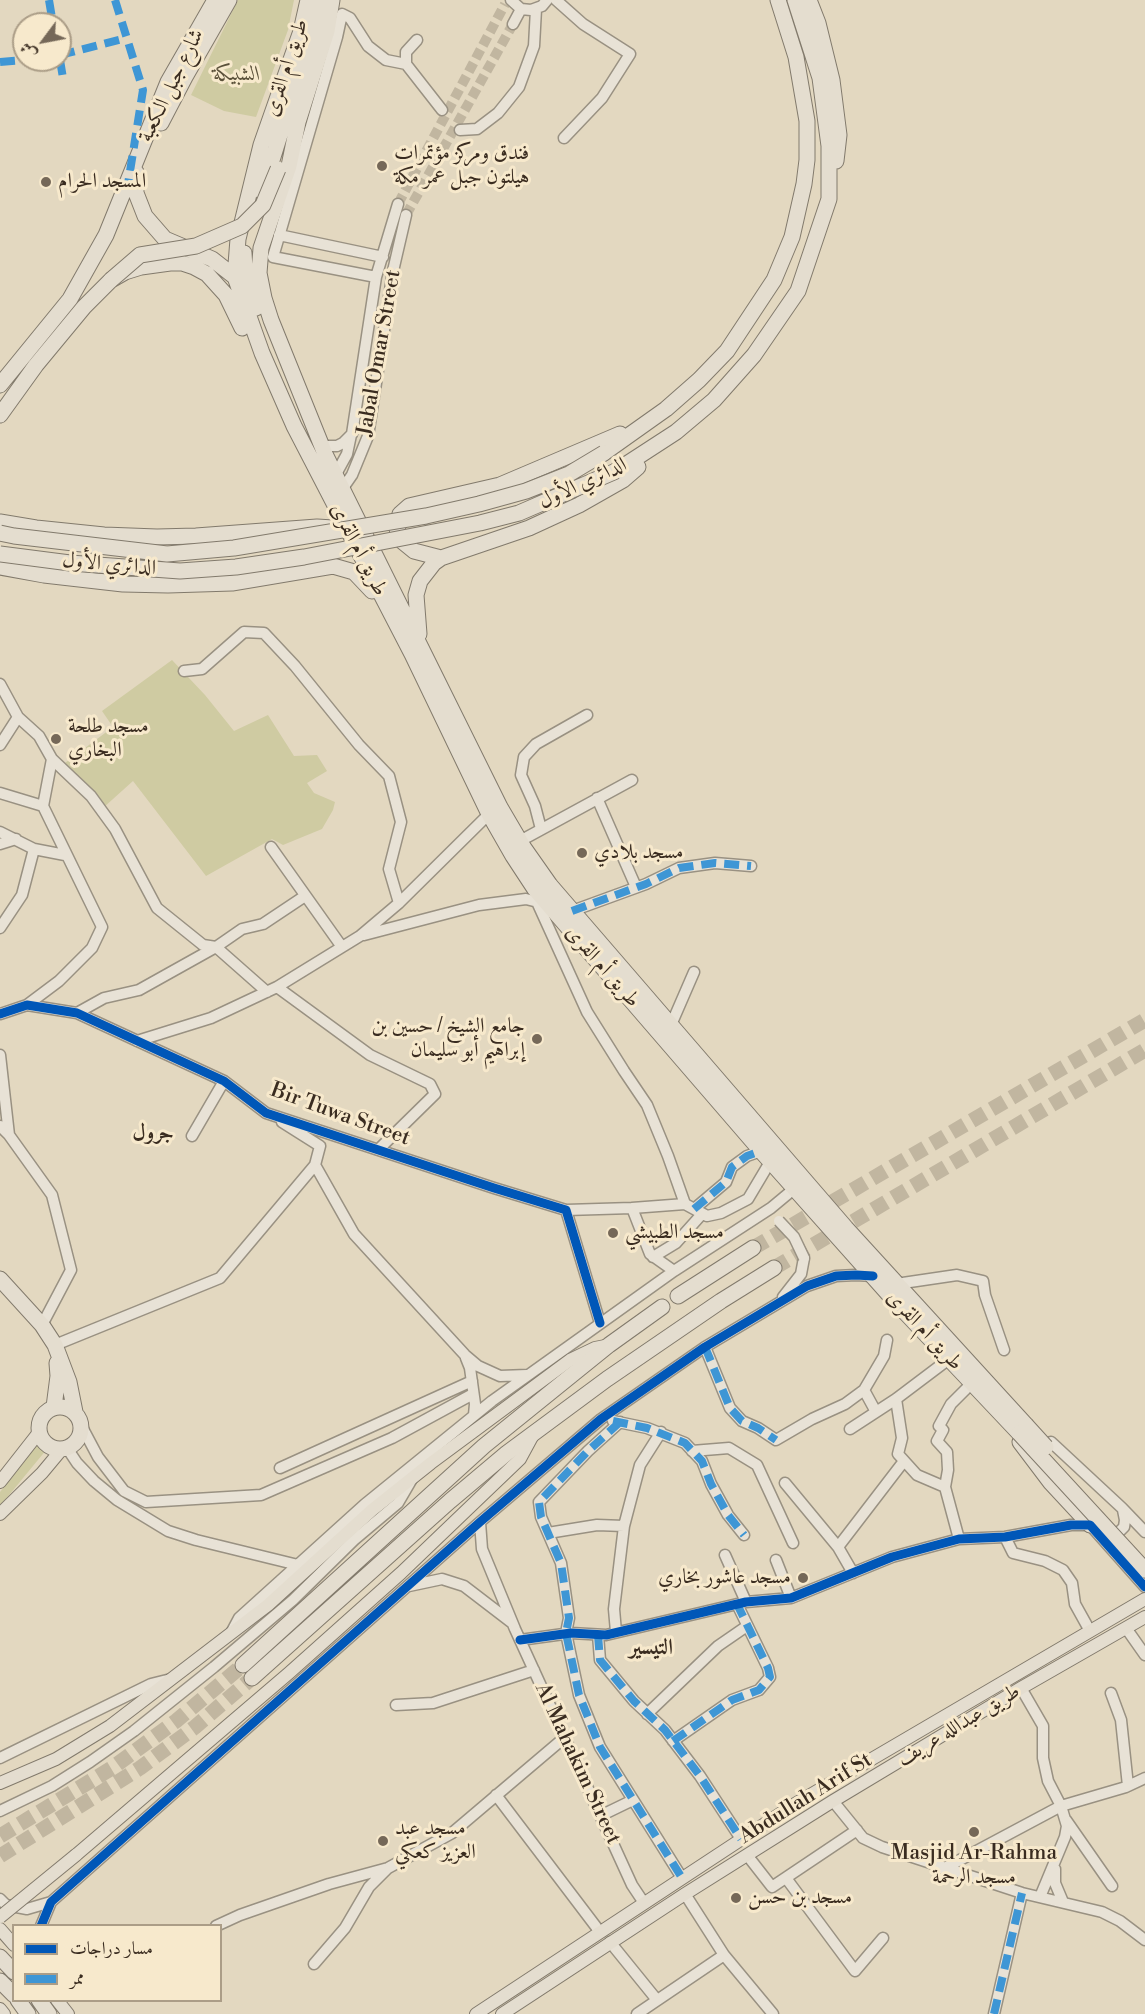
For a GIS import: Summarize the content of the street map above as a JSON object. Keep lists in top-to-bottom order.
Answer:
{
  "streets": {
    "highway": ["طريق أم القرى", "شارع جبل الكعبة", "الدائري الأول"],
    "main road": ["طريق عبدالله عريف", "Abdullah Arif St"],
    "street": ["Jabal Omar Street", "Bir Tuwa Street", "Al Mahakim Street"]
  },
  "crossings": [
    ["طريق أم القرى", "Jabal Omar Street"],
    ["طريق أم القرى", "Bir Tuwa Street"],
    ["Al Mahakim Street", "Abdullah Arif St"]
  ],
  "districts": ["جرول", "التيسير"],
  "parks": ["الشبيكة"],
  "places": [
    "فندق ومركز مؤتمرات هيلتون جبل عمر مكة",
    "المسجد الحرام",
    "مسجد طلحة البخاري",
    "مسجد بلادي",
    "جامع الشيخ / حسين بن إبراهيم أبو سليمان",
    "مسجد الطبيشي",
    "مسجد عاشور بخاري",
    "Masjid Ar-Rahma مسجد الرحمة",
    "مسجد عبد العزيز كعكي",
    "مسجد بن حسن"
  ],
  "legend": ["مسار دراجات", "ممر"],
  "north": "bottom left"
}
